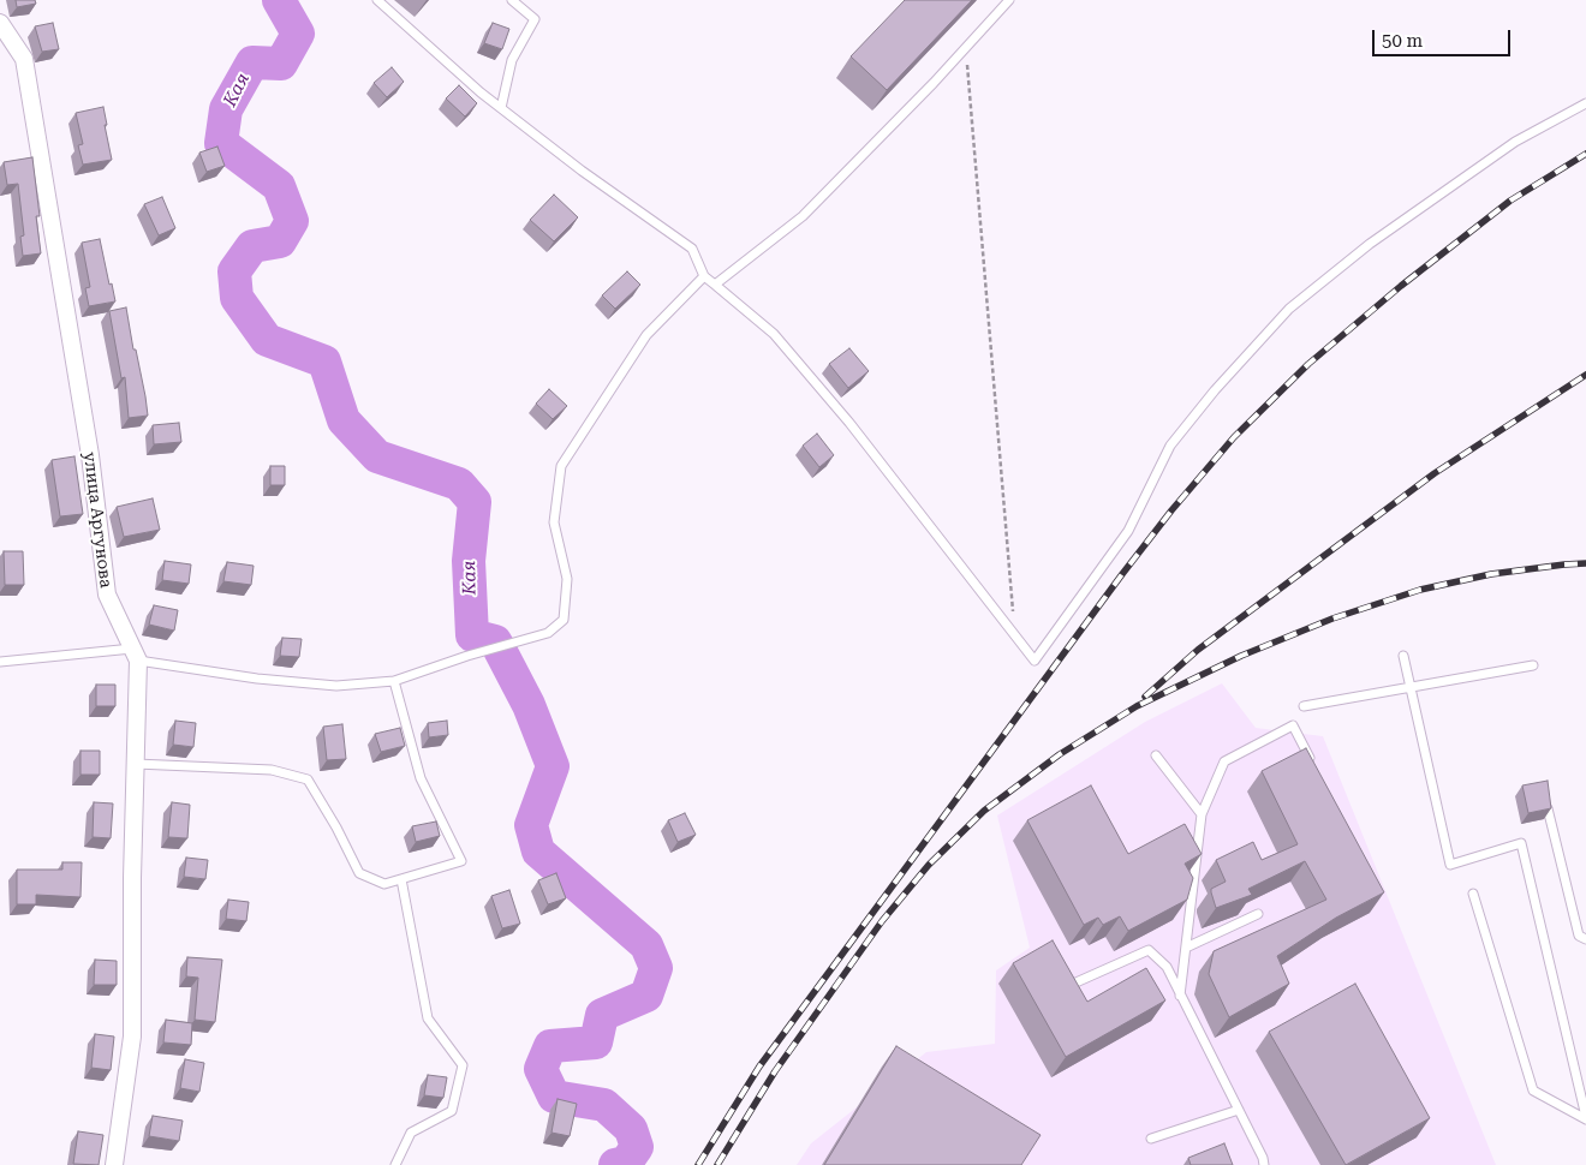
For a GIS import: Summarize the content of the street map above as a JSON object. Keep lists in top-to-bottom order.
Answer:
{
  "streets": {
    "street": ["улица Аргунова"]
  },
  "water": ["Кая"],
  "scale_bar": "50 m"
}
